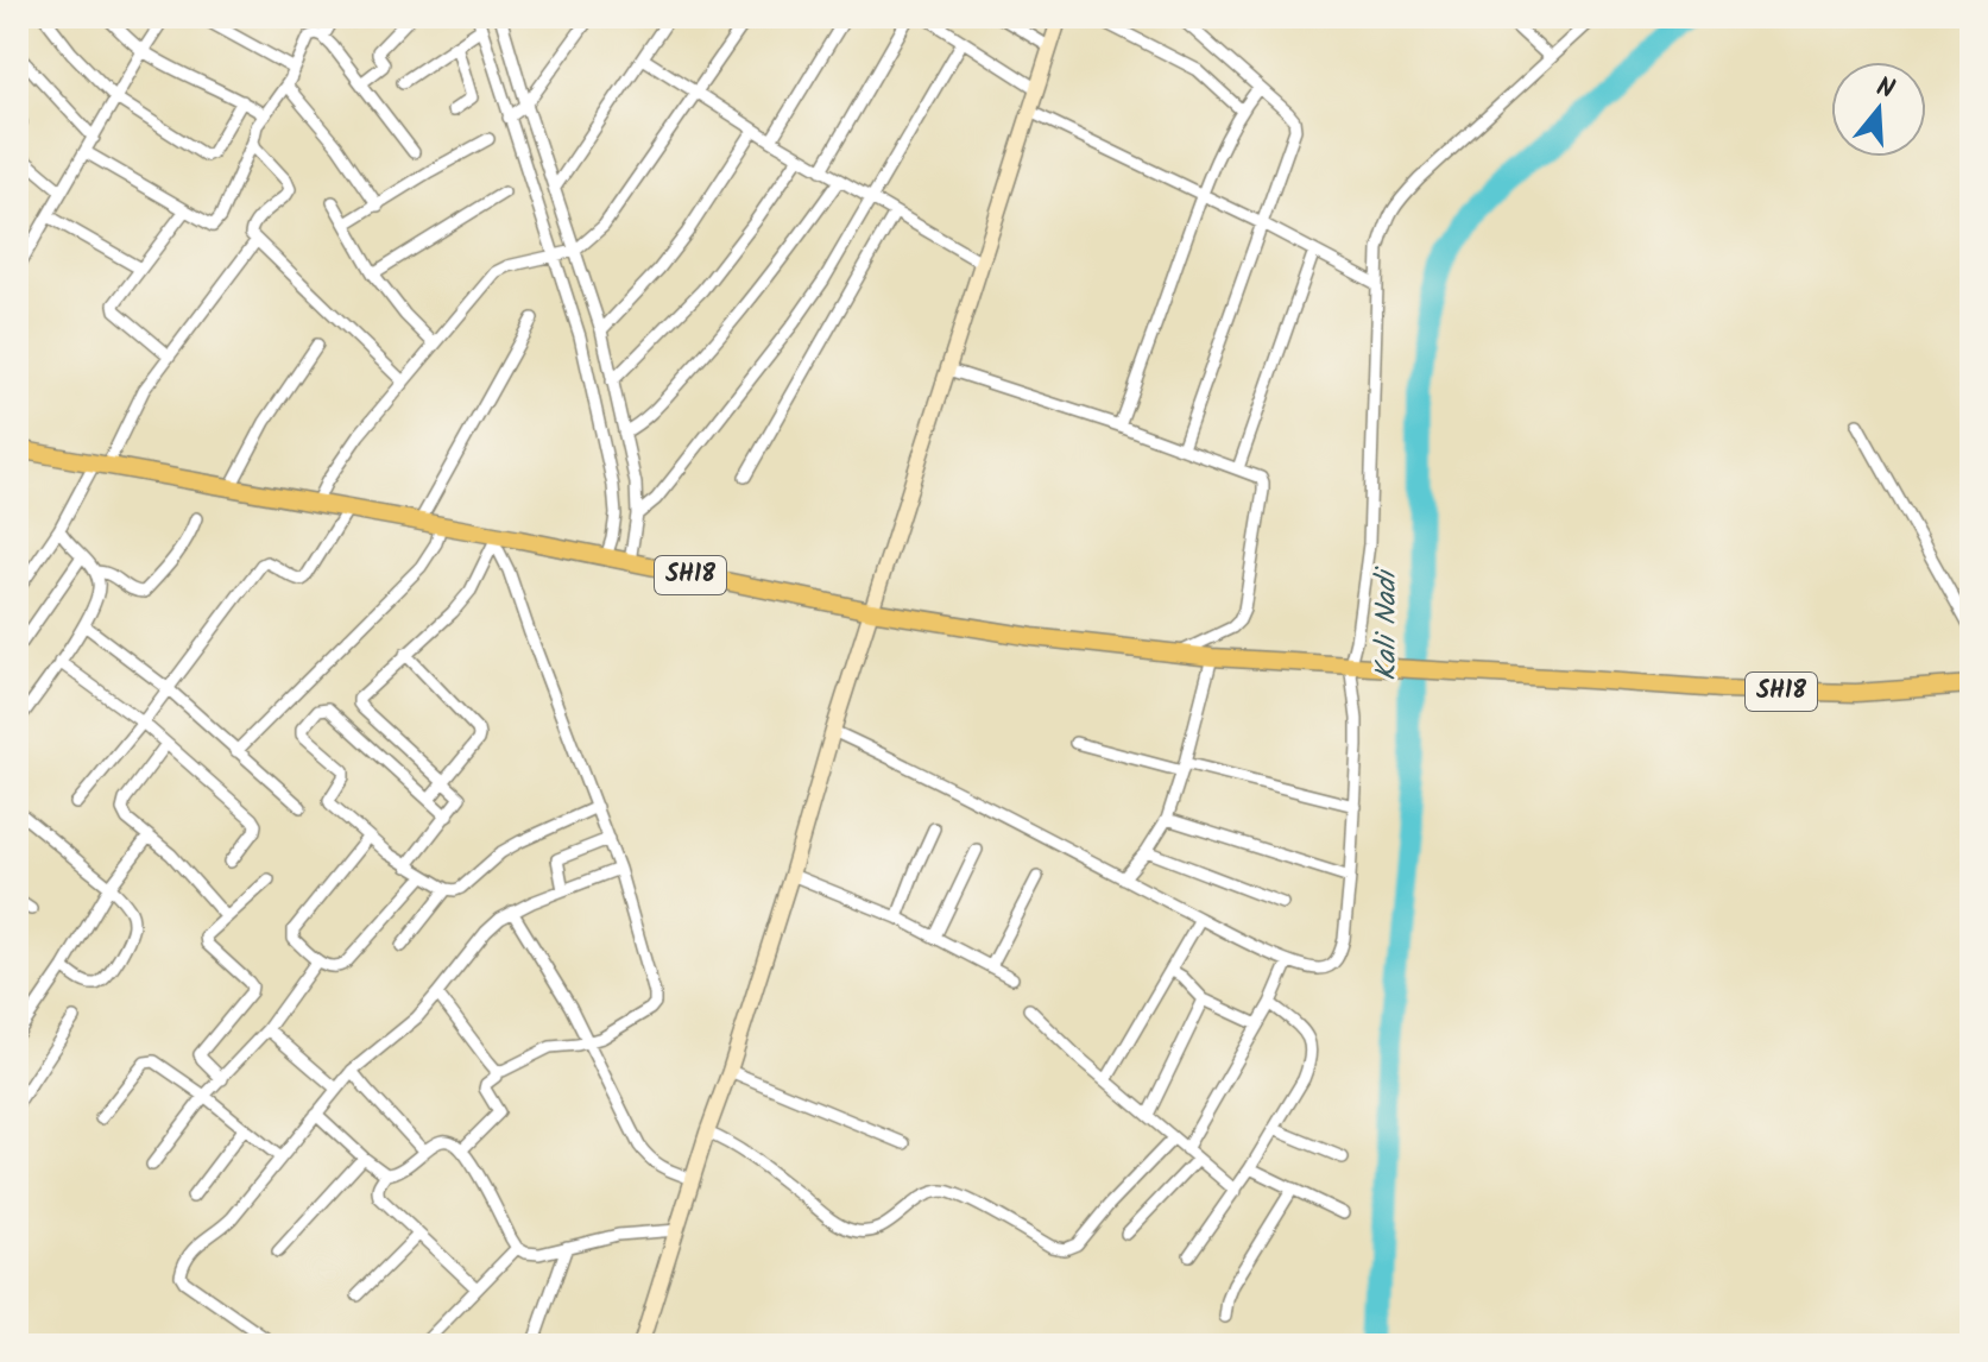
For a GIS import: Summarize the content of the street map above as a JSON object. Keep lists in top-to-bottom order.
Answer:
{
  "streets": {
    "main road": ["SH18"]
  },
  "water": ["Kali Nadi"],
  "north": "top"
}
